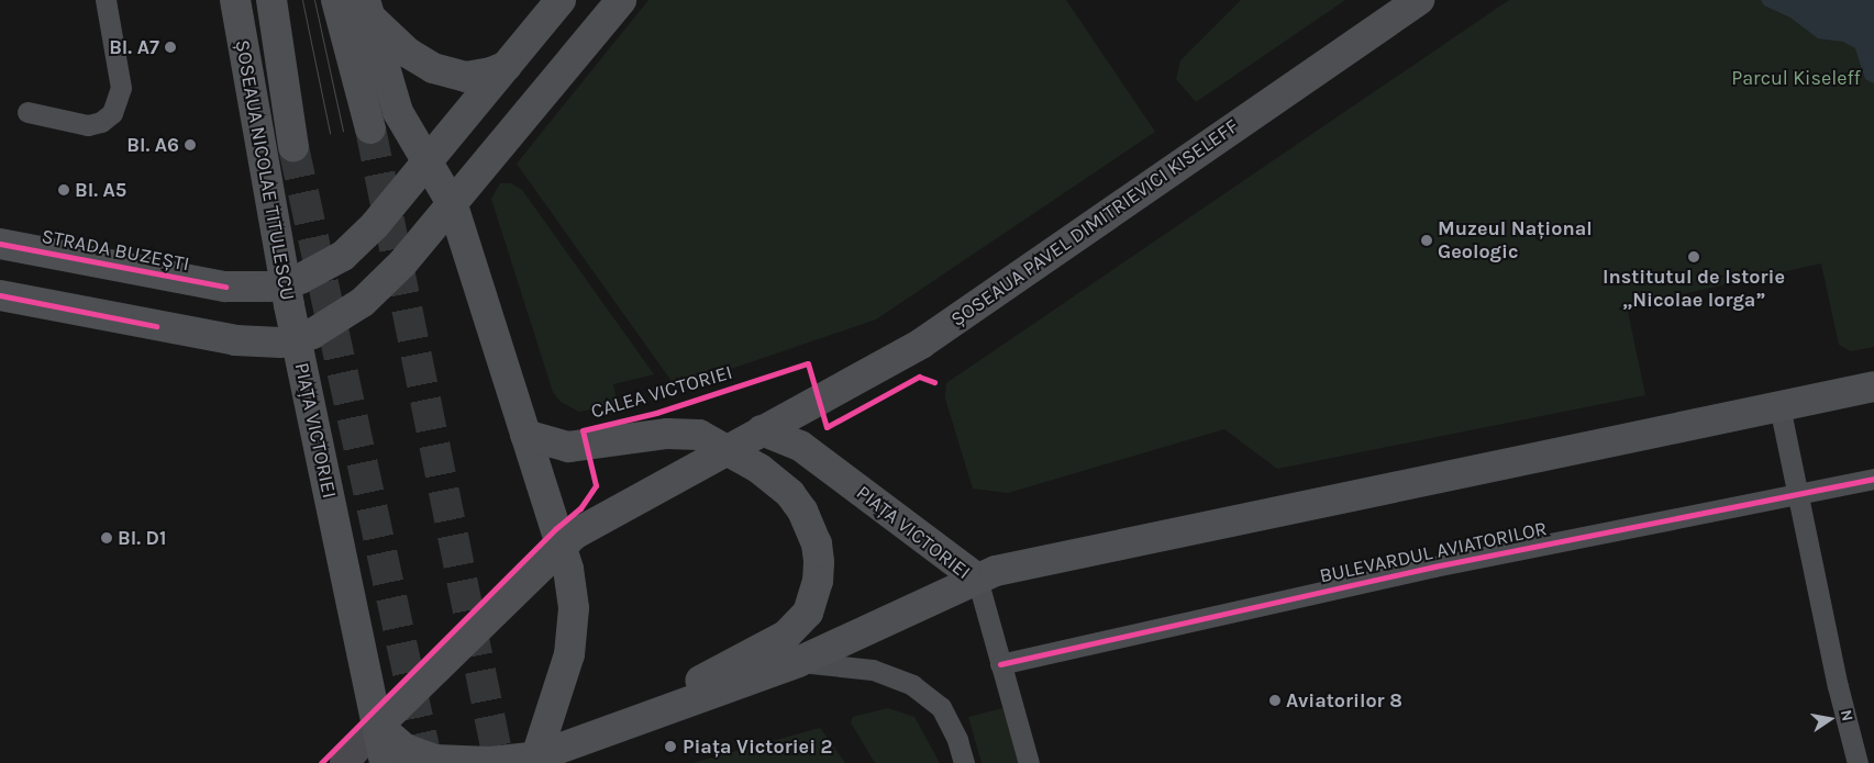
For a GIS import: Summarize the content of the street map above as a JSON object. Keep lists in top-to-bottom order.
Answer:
{
  "streets": {
    "main road": [
      "ȘOSEAUA NICOLAE TITULESCU",
      "ȘOSEAUA PAVEL DIMITRIEVICI KISELEFF",
      "STRADA BUZEȘTI",
      "PIAȚA VICTORIEI"
    ],
    "street": ["BULEVARDUL AVIATORILOR"],
    "cycle path": ["CALEA VICTORIEI"]
  },
  "crossings": [
    ["ȘOSEAUA NICOLAE TITULESCU", "STRADA BUZEȘTI"],
    ["ȘOSEAUA NICOLAE TITULESCU", "PIAȚA VICTORIEI"],
    ["ȘOSEAUA PAVEL DIMITRIEVICI KISELEFF", "PIAȚA VICTORIEI"]
  ],
  "parks": ["Parcul Kiseleff"],
  "places": [
    "Bl. A7",
    "Bl. A6",
    "Bl. A5",
    "Muzeul Național Geologic",
    "Institutul de Istorie „Nicolae Iorga”",
    "Bl. D1",
    "Aviatorilor 8",
    "Piața Victoriei 2"
  ],
  "north": "right"
}
